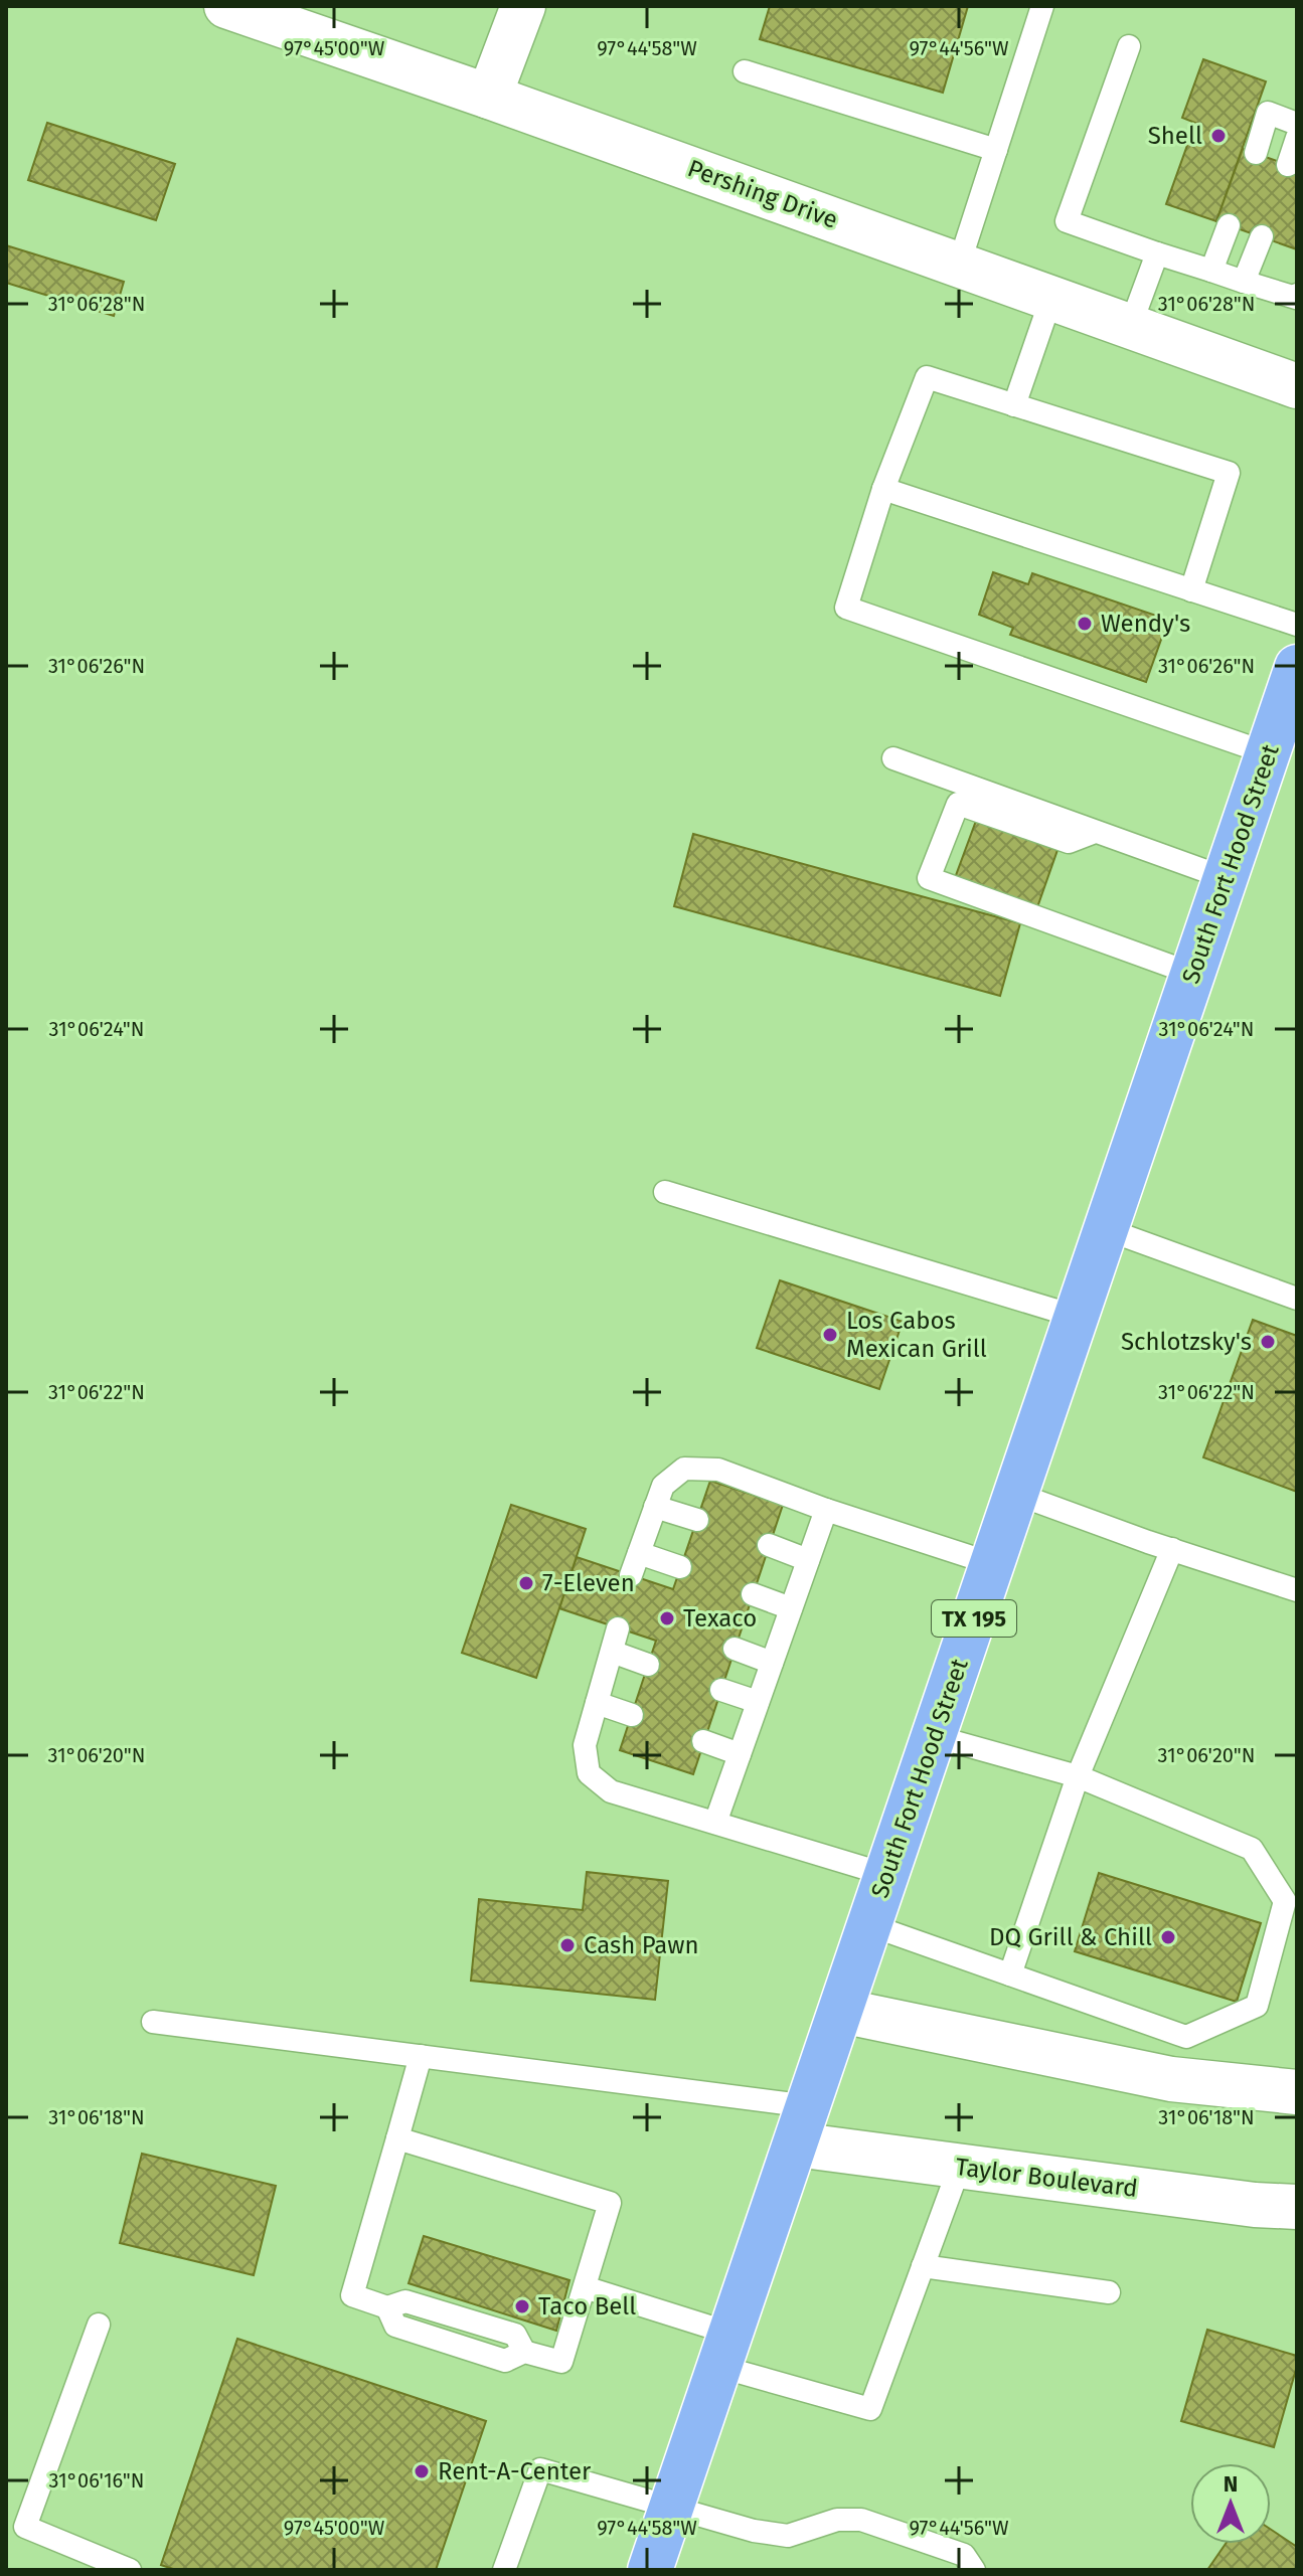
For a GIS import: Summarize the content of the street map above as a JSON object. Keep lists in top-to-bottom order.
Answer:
{
  "streets": {
    "highway": ["South Fort Hood Street", "TX 195"],
    "street": ["Pershing Drive", "Taylor Boulevard"]
  },
  "crossings": [
    ["South Fort Hood Street", "Taylor Boulevard"]
  ],
  "places": [
    "Shell",
    "Wendy's",
    "Los Cabos Mexican Grill",
    "Schlotzsky's",
    "7-Eleven",
    "Texaco",
    "DQ Grill & Chill",
    "Cash Pawn",
    "Taco Bell",
    "Rent-A-Center"
  ],
  "north": "top",
  "coordinates": [
    "97°45'00\"W",
    "97°44'58\"W",
    "97°44'56\"W",
    "31°06'28\"N",
    "31°06'26\"N",
    "31°06'24\"N",
    "31°06'22\"N",
    "31°06'20\"N",
    "31°06'18\"N",
    "31°06'16\"N"
  ]
}
